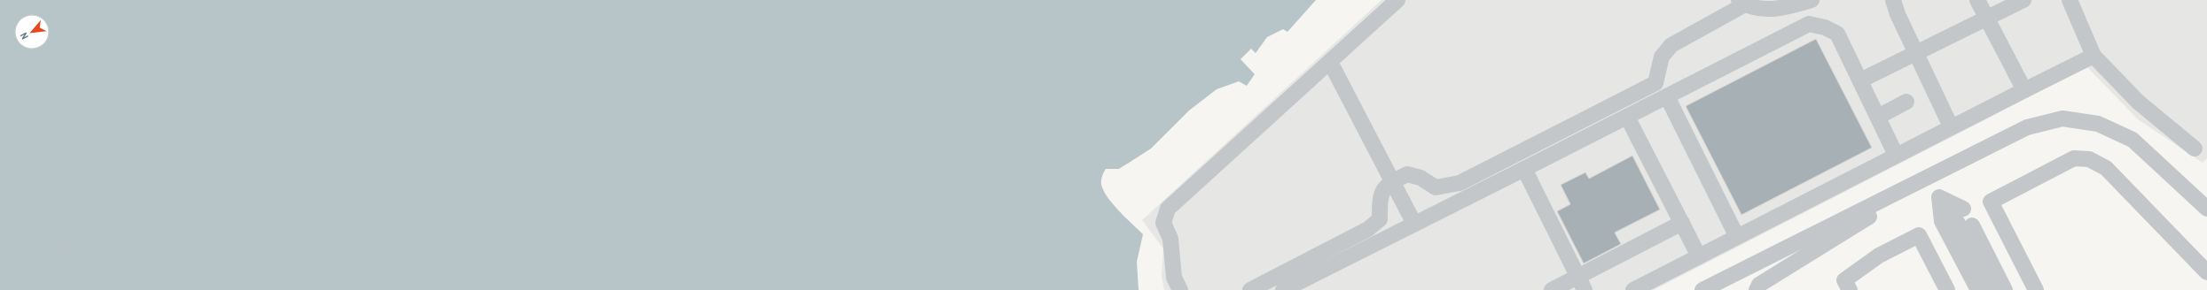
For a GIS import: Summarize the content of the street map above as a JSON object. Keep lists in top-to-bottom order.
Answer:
{
  "north": "bottom left"
}
